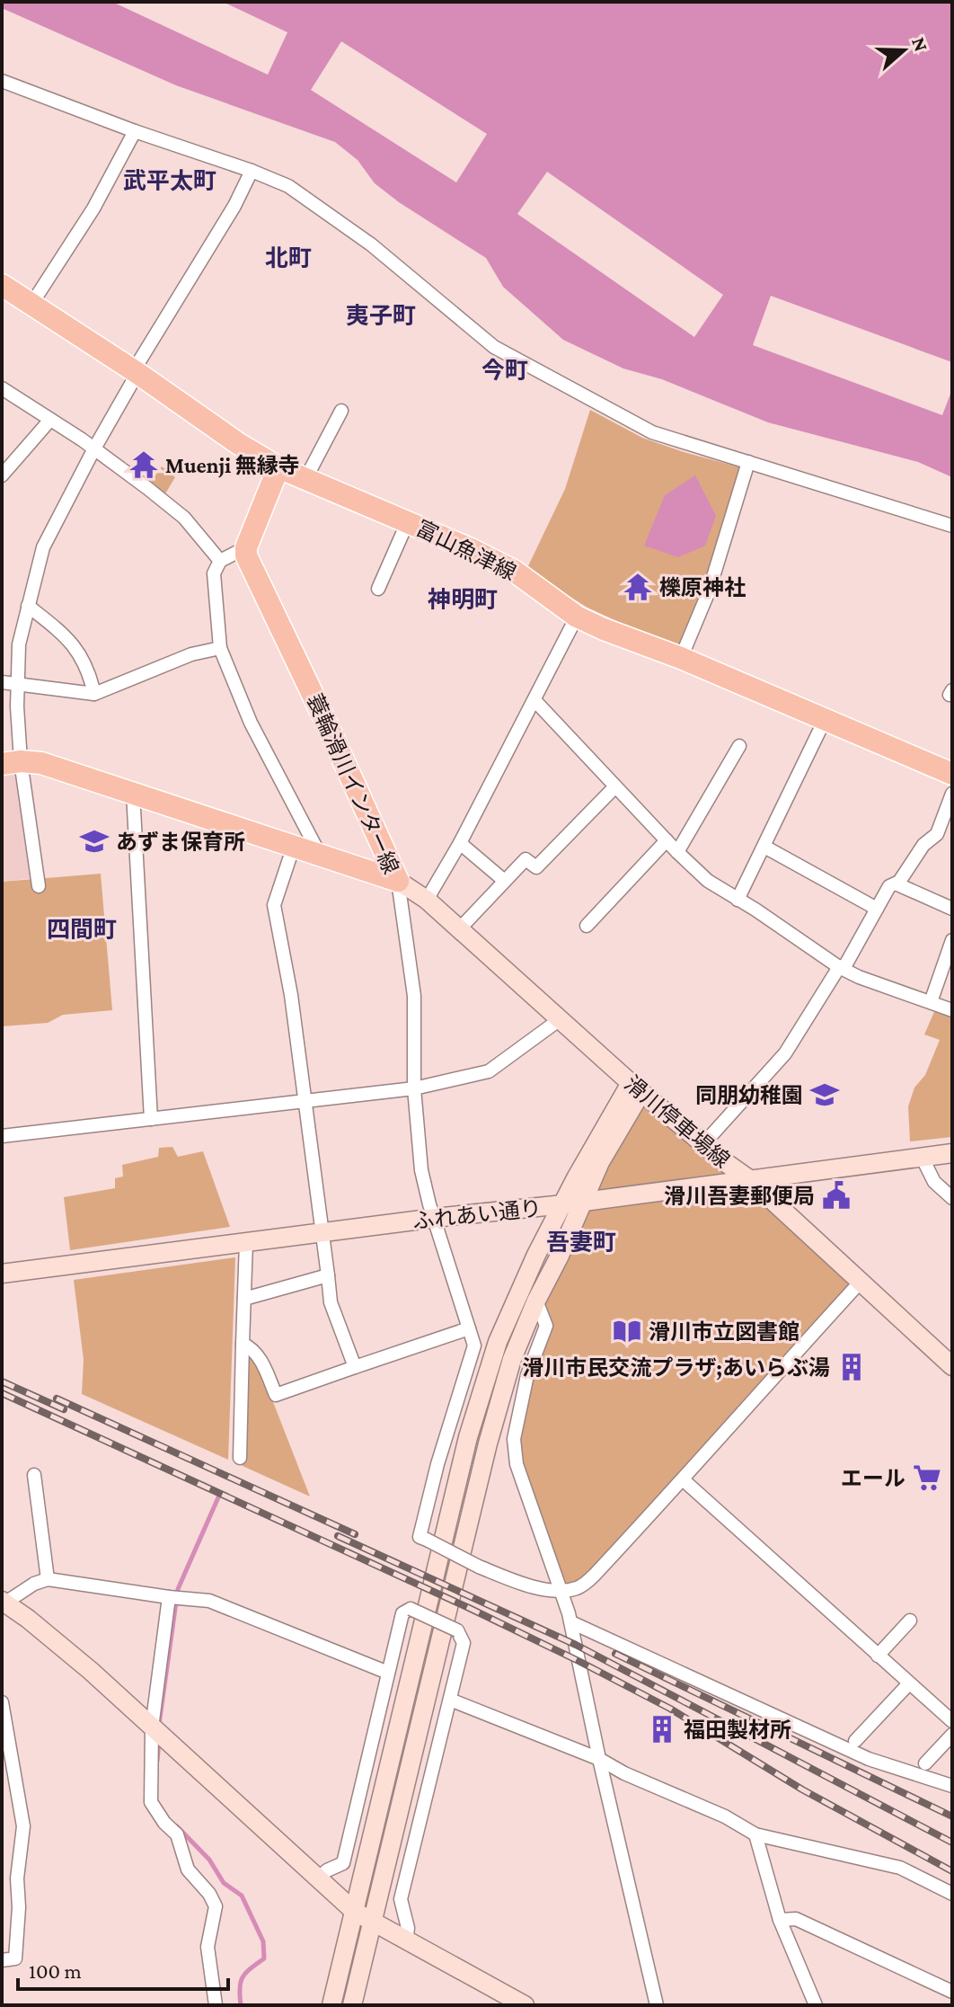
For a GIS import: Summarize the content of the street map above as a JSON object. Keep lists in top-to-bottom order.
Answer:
{
  "streets": {
    "main road": ["富山魚津線", "蓑輪滑川インター線"],
    "street": ["滑川停車場線", "ふれあい通り"]
  },
  "crossings": [
    ["蓑輪滑川インター線", "滑川停車場線"],
    ["滑川停車場線", "ふれあい通り"]
  ],
  "districts": [
    "武平太町",
    "北町",
    "夷子町",
    "今町",
    "神明町",
    "四間町",
    "吾妻町"
  ],
  "places": {
    "temple": ["Muenji 無縁寺", "櫟原神社"],
    "school or university": ["あずま保育所", "同朋幼稚園"],
    "public building": ["滑川吾妻郵便局"],
    "library": ["滑川市立図書館"],
    "building": ["滑川市民交流プラザ;あいらぶ湯", "福田製材所"],
    "supermarket": ["エール"]
  },
  "scale_bar": "100 m",
  "north": "right"
}
